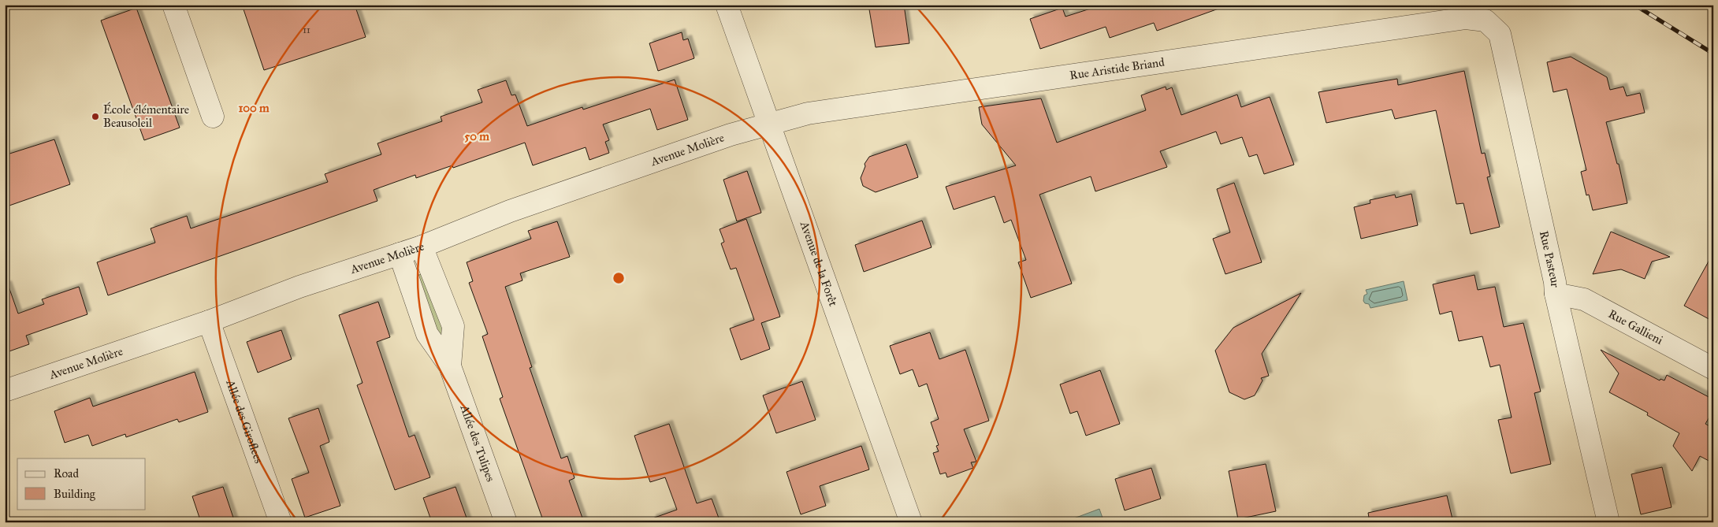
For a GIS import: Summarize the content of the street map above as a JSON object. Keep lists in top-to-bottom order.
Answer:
{
  "streets": {
    "street": [
      "Rue Aristide Briand",
      "Avenue Molière",
      "Rue Pasteur",
      "Avenue de la Forêt",
      "Rue Gallieni",
      "Allée des Giroflees",
      "Allée des Tulipes"
    ]
  },
  "crossings": [
    ["Rue Aristide Briand", "Avenue Molière"],
    ["Rue Aristide Briand", "Rue Pasteur"],
    ["Rue Aristide Briand", "Avenue de la Forêt"],
    ["Avenue Molière", "Avenue de la Forêt"],
    ["Avenue Molière", "Allée des Giroflees"],
    ["Avenue Molière", "Allée des Tulipes"],
    ["Rue Pasteur", "Rue Gallieni"]
  ],
  "places": ["École élémentaire Beausoleil"],
  "house_numbers": ["11"],
  "legend": ["Road", "Building"],
  "rings": ["100 m", "50 m"]
}
